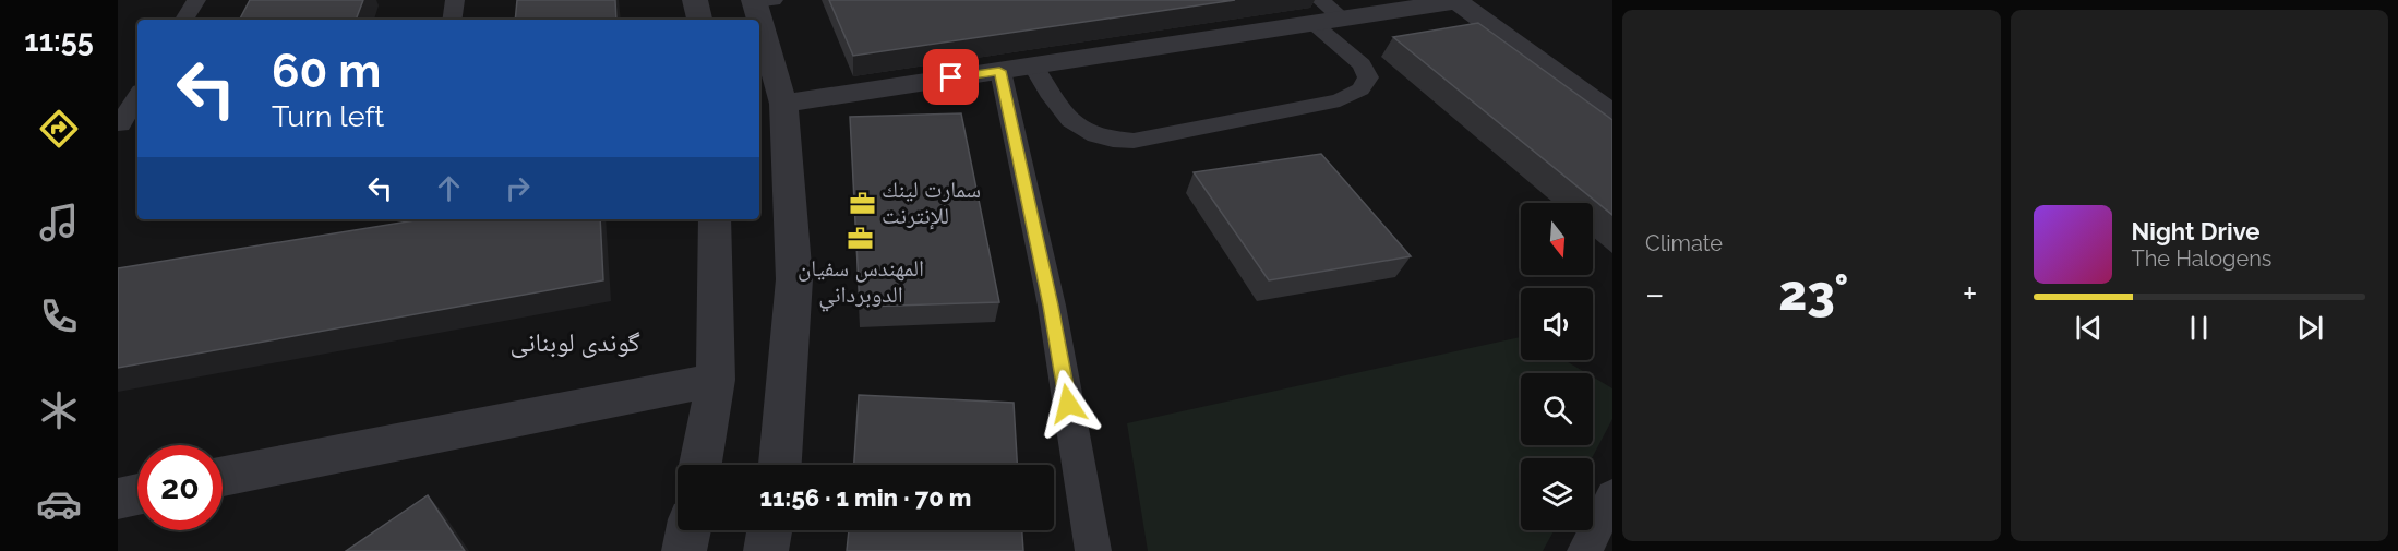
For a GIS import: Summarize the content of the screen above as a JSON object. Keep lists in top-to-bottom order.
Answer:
{
  "districts": ["گوندی لوبنانی"],
  "places": {
    "office": ["سمارت لينك للإنترنت", "المهندس سفيان الدوبرداني"]
  },
  "north": "bottom",
  "page": {
    "tabs": "11:55",
    "tile": "Climate",
    "turn": ["60 m", "Turn left"],
    "song": ["Night Drive", "The Halogens"],
    "heat": ["−", "23°", "+"],
    "limit": "20",
    "trip": "11:56 · 1 min · 70 m"
  }
}
